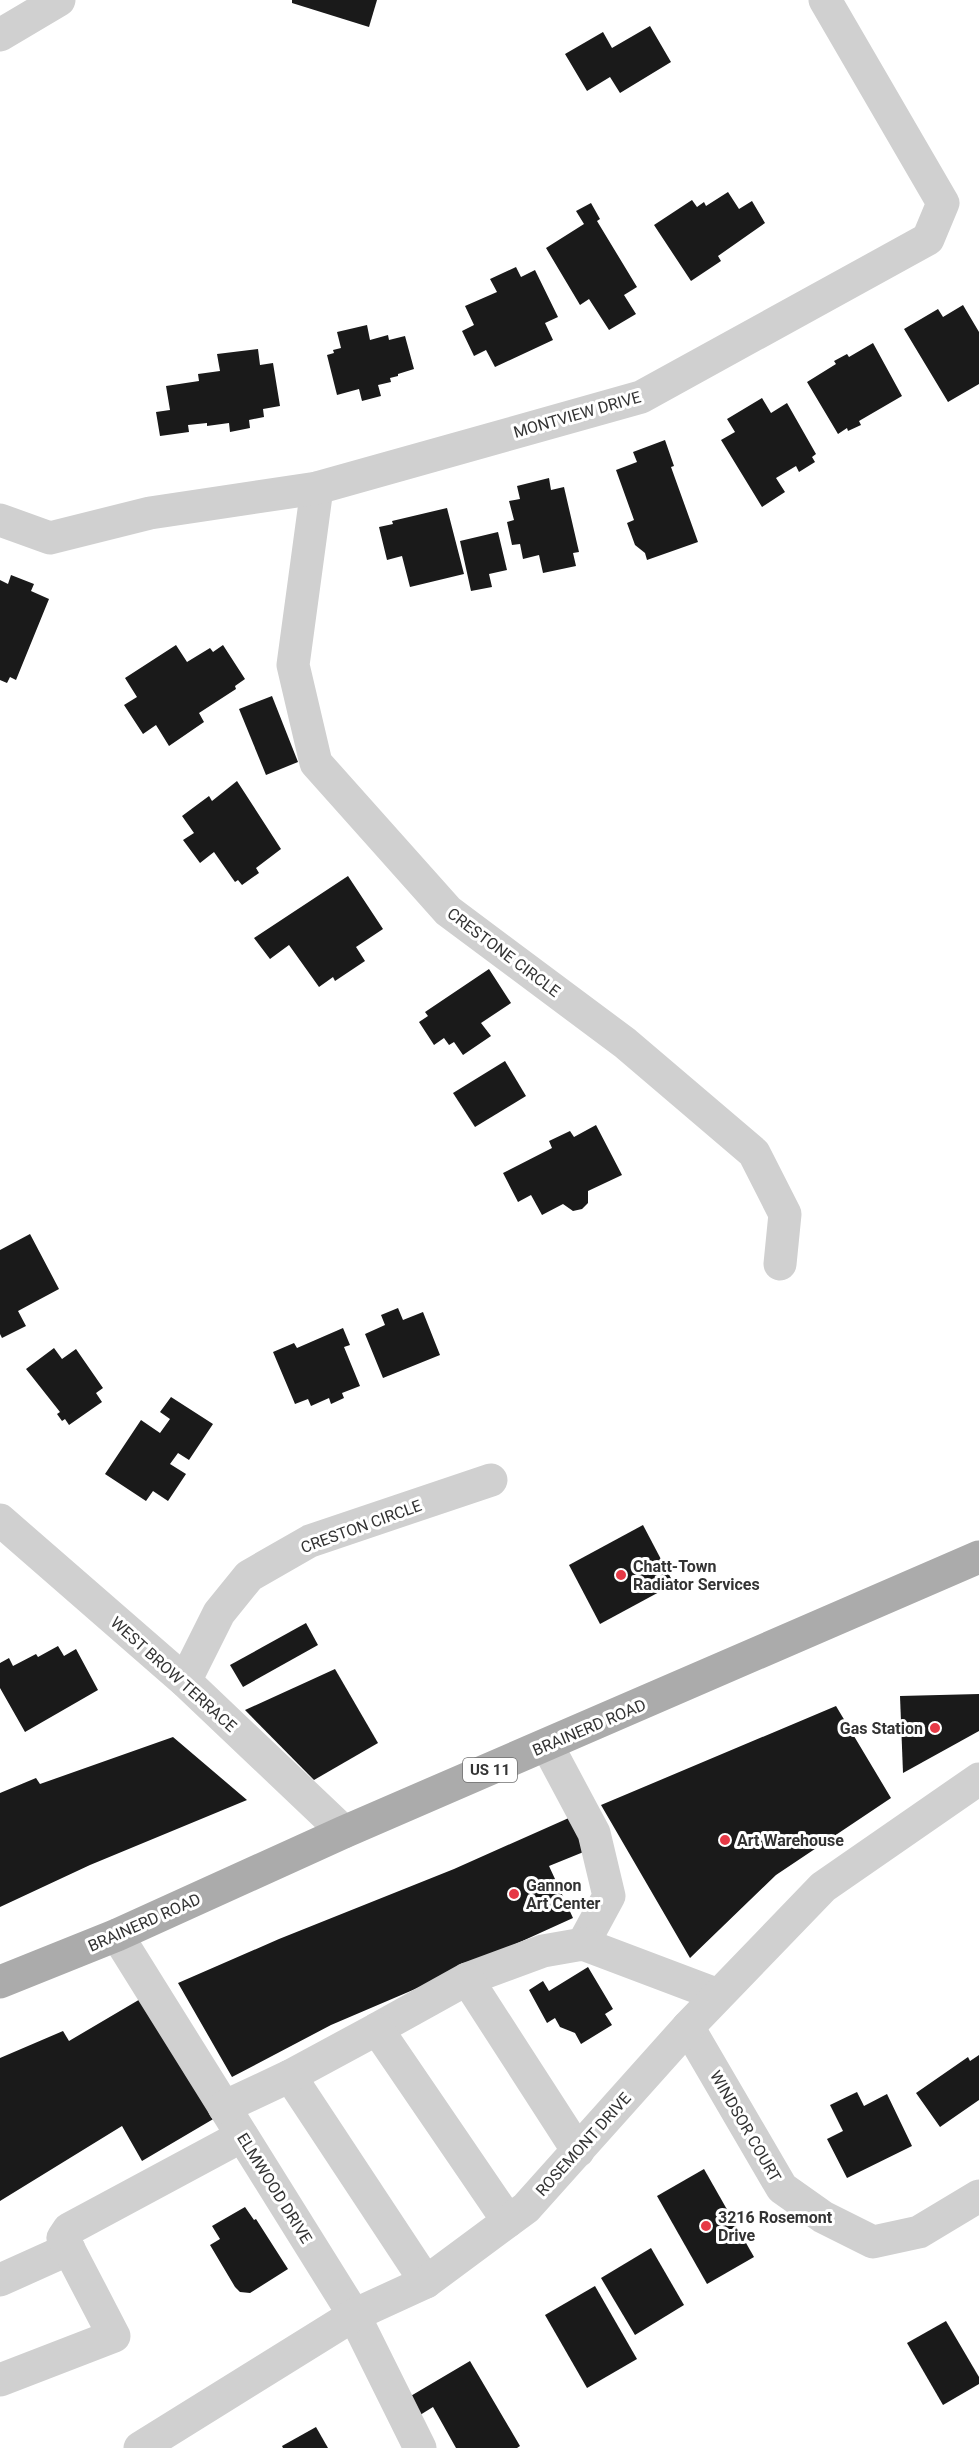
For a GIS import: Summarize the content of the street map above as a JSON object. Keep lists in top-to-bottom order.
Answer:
{
  "streets": {
    "main road": ["BRAINERD ROAD", "US 11"],
    "street": [
      "MONTVIEW DRIVE",
      "CRESTONE CIRCLE",
      "CRESTON CIRCLE",
      "WEST BROW TERRACE",
      "WINDSOR COURT",
      "ROSEMONT DRIVE",
      "ELMWOOD DRIVE"
    ]
  },
  "crossings": [
    ["MONTVIEW DRIVE", "CRESTONE CIRCLE"],
    ["CRESTON CIRCLE", "WEST BROW TERRACE"],
    ["WEST BROW TERRACE", "BRAINERD ROAD"],
    ["BRAINERD ROAD", "ELMWOOD DRIVE"],
    ["WINDSOR COURT", "ROSEMONT DRIVE"],
    ["ROSEMONT DRIVE", "ELMWOOD DRIVE"]
  ],
  "places": [
    "Chatt-Town Radiator Services",
    "Gas Station",
    "Art Warehouse",
    "Gannon Art Center",
    "3216 Rosemont Drive"
  ]
}
